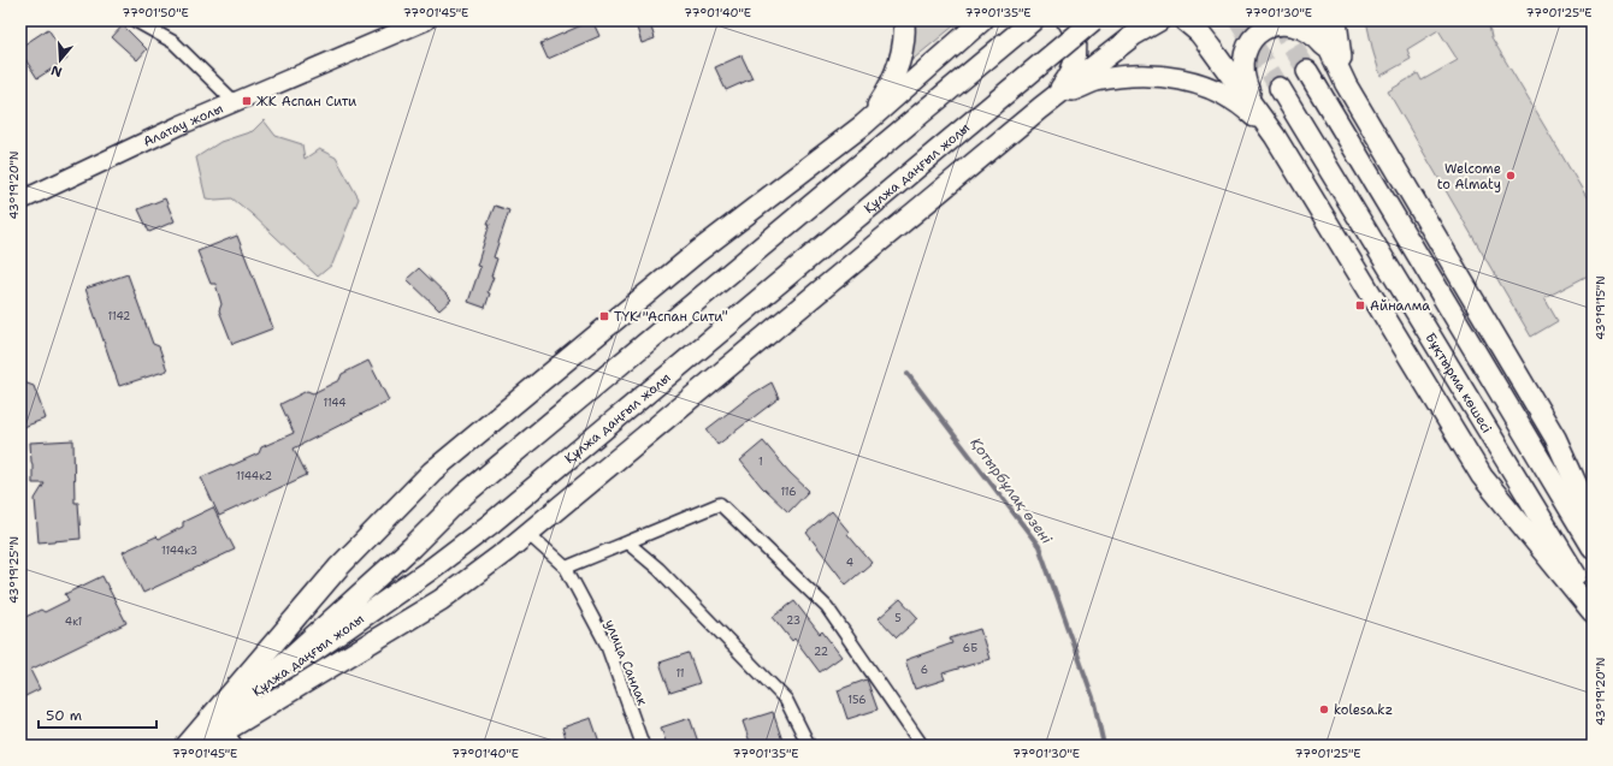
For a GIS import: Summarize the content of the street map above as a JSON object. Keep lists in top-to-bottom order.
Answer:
{
  "streets": {
    "main road": ["Алатау жолы", "Құлжа даңғыл жолы", "Бұқтырма көшесі"],
    "street": ["улица Санлак"]
  },
  "water": ["Қотырбұлақ өзені"],
  "places": {
    "transit": ["ЖК Аспан Сити", "Айналма", "ТҮК \"Аспан Сити\""],
    "other": ["Welcome to Almaty", "kolesa.kz"]
  },
  "house_numbers": [
    "1142",
    "1144",
    "1",
    "1144к2",
    "116",
    "1144к3",
    "4",
    "5",
    "23",
    "4к1",
    "6Б",
    "22",
    "6",
    "11",
    "156"
  ],
  "scale_bar": "50 m",
  "north": "bottom",
  "coordinates": [
    "77°01'50\"E",
    "77°01'45\"E",
    "77°01'40\"E",
    "77°01'35\"E",
    "77°01'30\"E",
    "77°01'25\"E",
    "43°19'20\"N",
    "43°19'15\"N",
    "43°19'25\"N"
  ]
}
